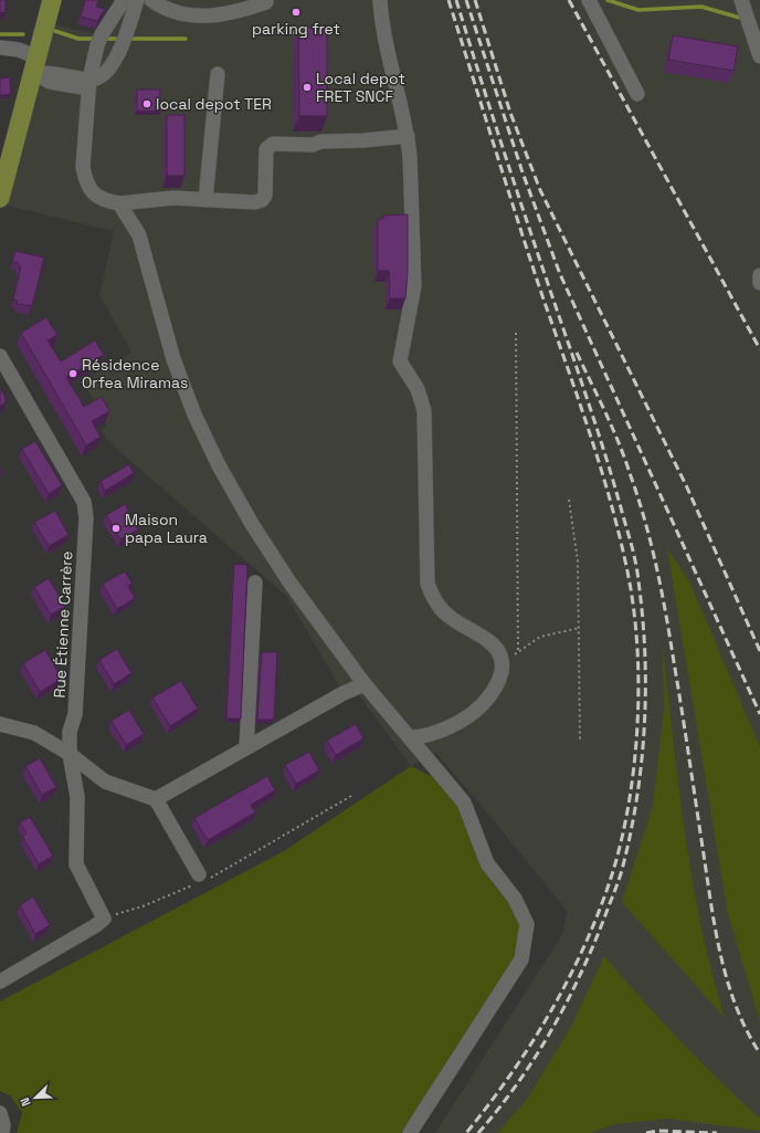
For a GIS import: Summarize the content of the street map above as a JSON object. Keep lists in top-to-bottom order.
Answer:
{
  "streets": {
    "street": ["Rue Étienne Carrère"]
  },
  "places": [
    "parking fret",
    "Local depot FRET SNCF",
    "local depot TER",
    "Résidence Orfea Miramas",
    "Maison papa Laura"
  ],
  "north": "bottom left"
}
